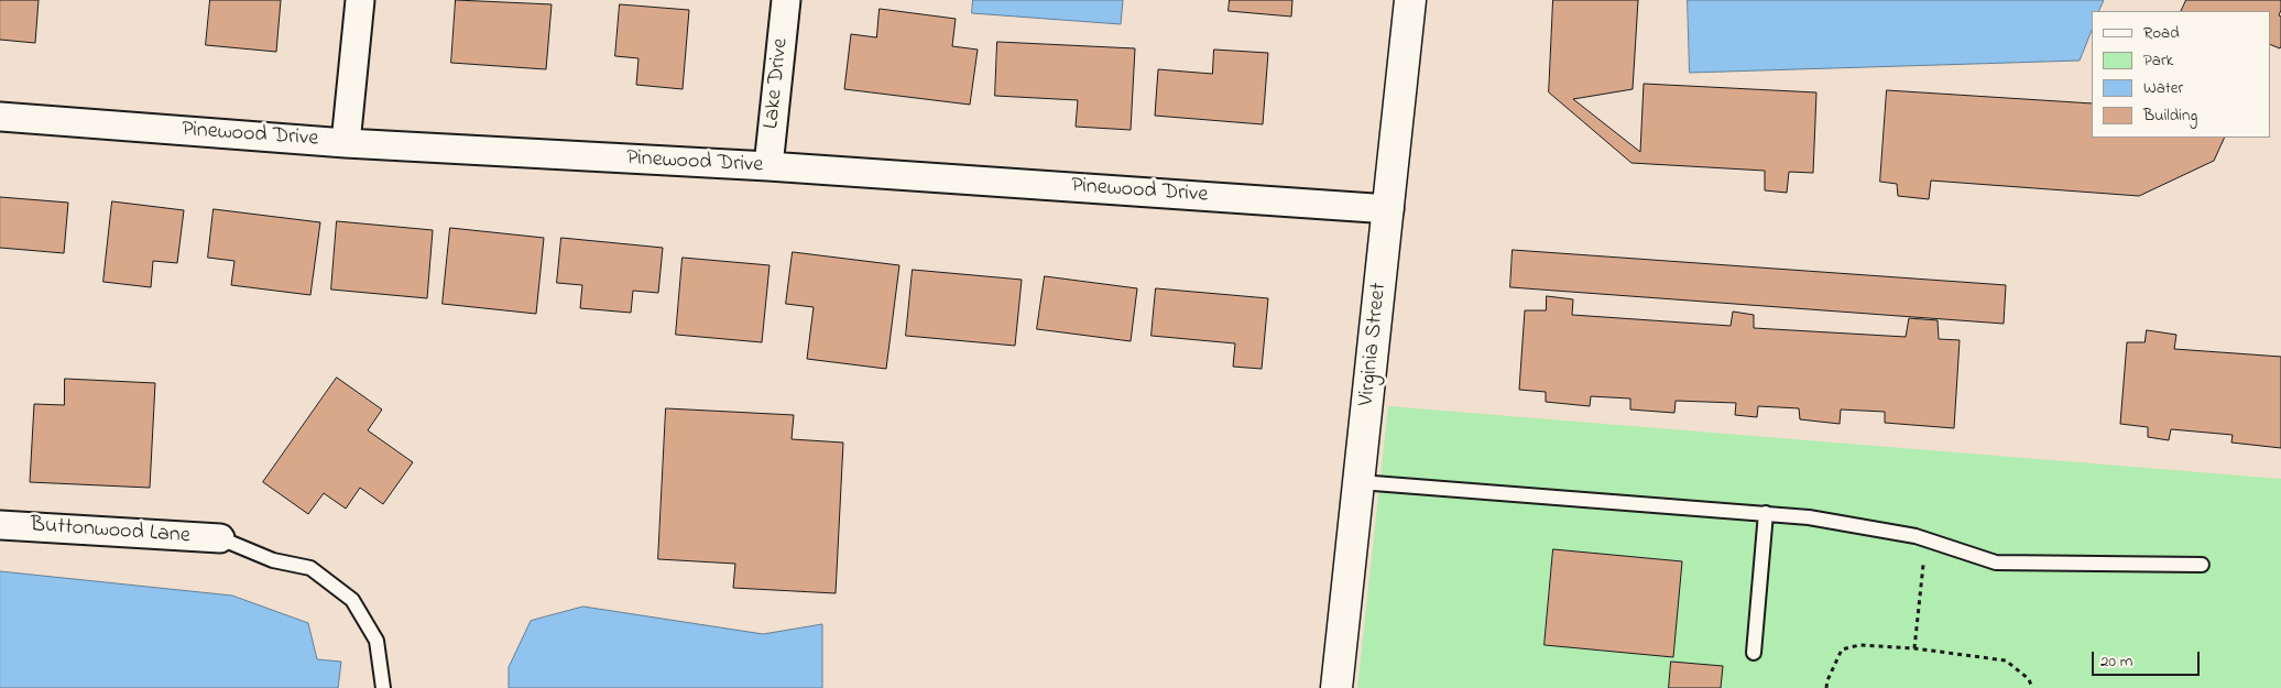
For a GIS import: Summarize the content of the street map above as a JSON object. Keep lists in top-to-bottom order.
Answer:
{
  "streets": {
    "street": [
      "Lake Drive",
      "Pinewood Drive",
      "Virginia Street",
      "Buttonwood Lane"
    ]
  },
  "crossings": [
    ["Lake Drive", "Pinewood Drive"],
    ["Pinewood Drive", "Virginia Street"]
  ],
  "legend": [
    "Road",
    "Park",
    "Water",
    "Building"
  ],
  "scale_bar": "20 m"
}
